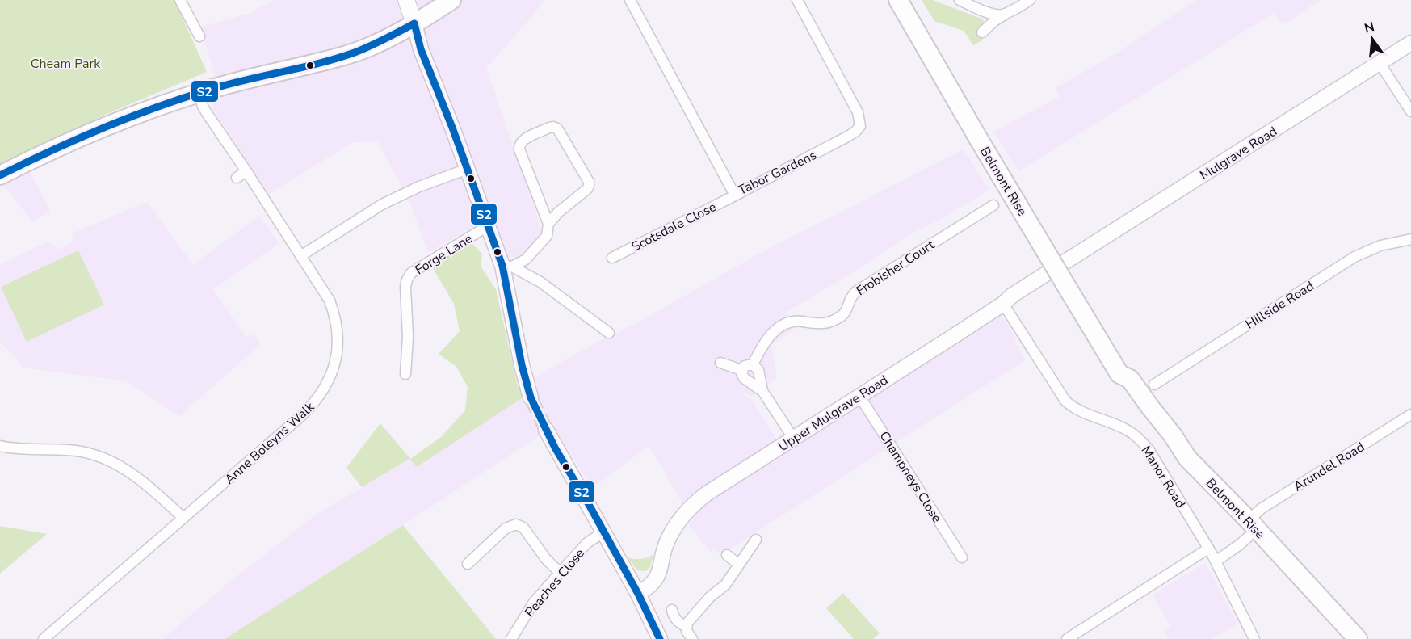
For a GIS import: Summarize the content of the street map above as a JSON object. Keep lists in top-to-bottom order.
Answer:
{
  "streets": {
    "highway": ["Belmont Rise"],
    "street": [
      "Mulgrave Road",
      "Tabor Gardens",
      "Scotsdale Close",
      "Forge Lane",
      "Frobisher Court",
      "Hillside Road",
      "Upper Mulgrave Road",
      "Anne Boleyns Walk",
      "Arundel Road",
      "Champneys Close",
      "Manor Road",
      "Peaches Close"
    ]
  },
  "crossings": [
    ["Mulgrave Road", "Upper Mulgrave Road"],
    ["Tabor Gardens", "Scotsdale Close"],
    ["Belmont Rise", "Arundel Road"],
    ["Upper Mulgrave Road", "Champneys Close"],
    ["Upper Mulgrave Road", "Manor Road"],
    ["Arundel Road", "Manor Road"]
  ],
  "parks": ["Cheam Park"],
  "lines": ["transit line S2"],
  "north": "top"
}
